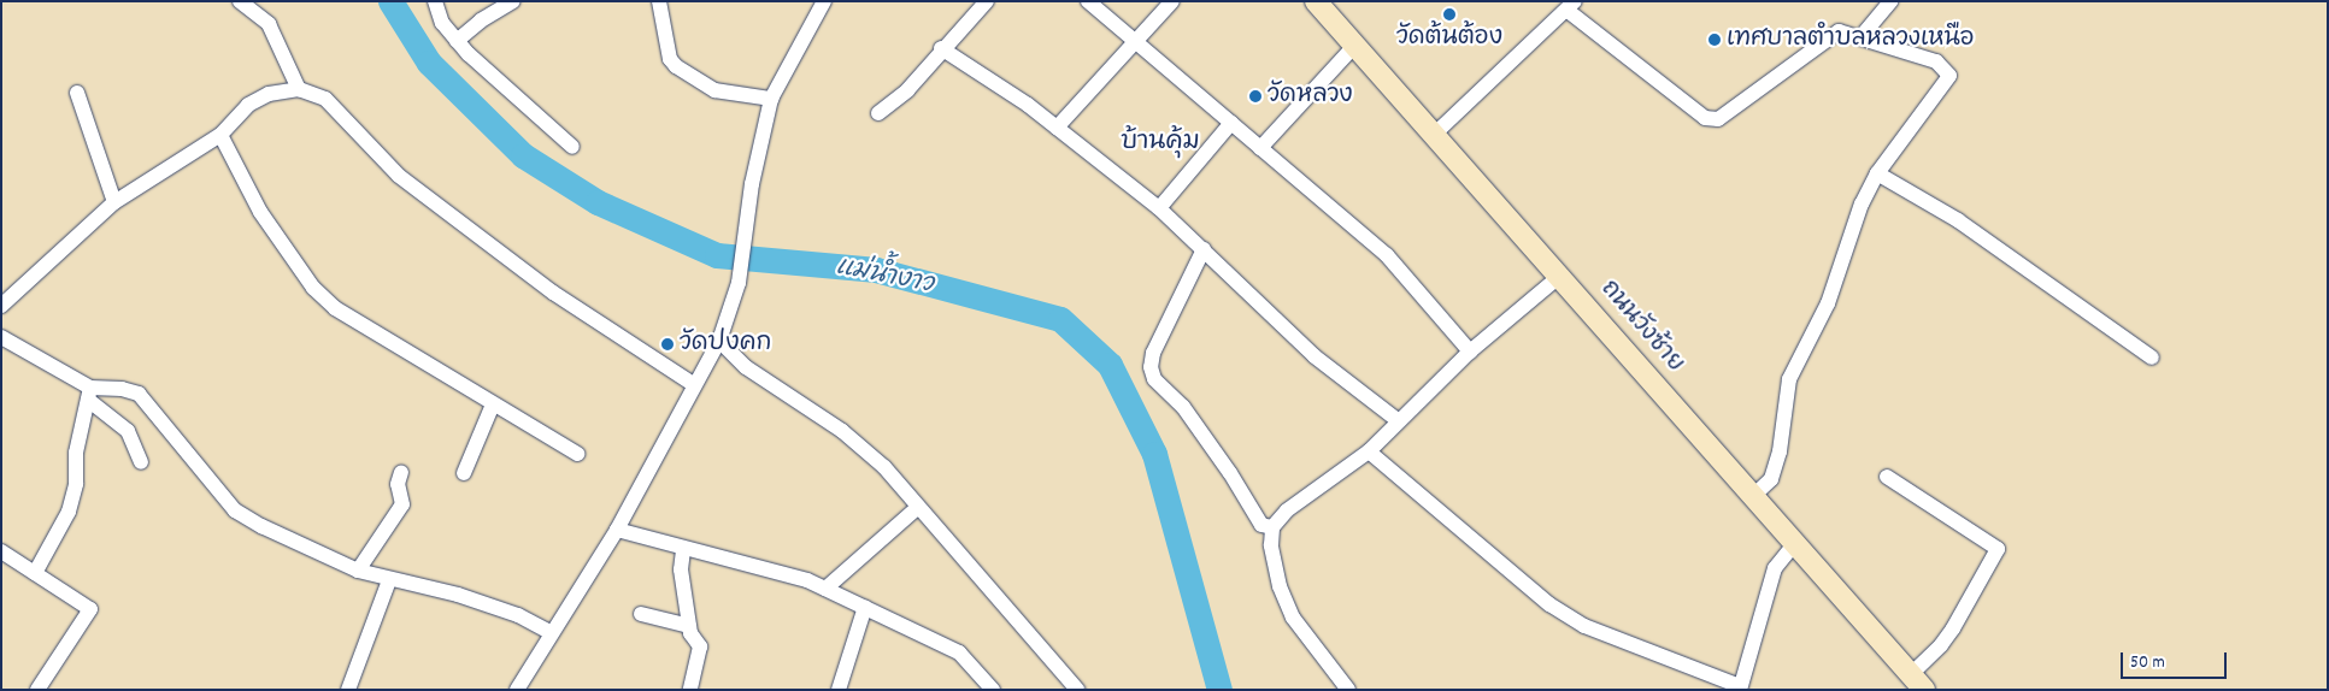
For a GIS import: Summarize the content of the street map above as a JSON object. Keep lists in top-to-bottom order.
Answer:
{
  "streets": {
    "main road": ["ถนนวังซ้าย"]
  },
  "districts": ["บ้านคุ้ม"],
  "water": ["แม่น้ำงาว"],
  "places": [
    "วัดต้นต้อง",
    "เทศบาลตำบลหลวงเหนือ",
    "วัดหลวง",
    "วัดปงคก"
  ],
  "scale_bar": "50 m"
}
